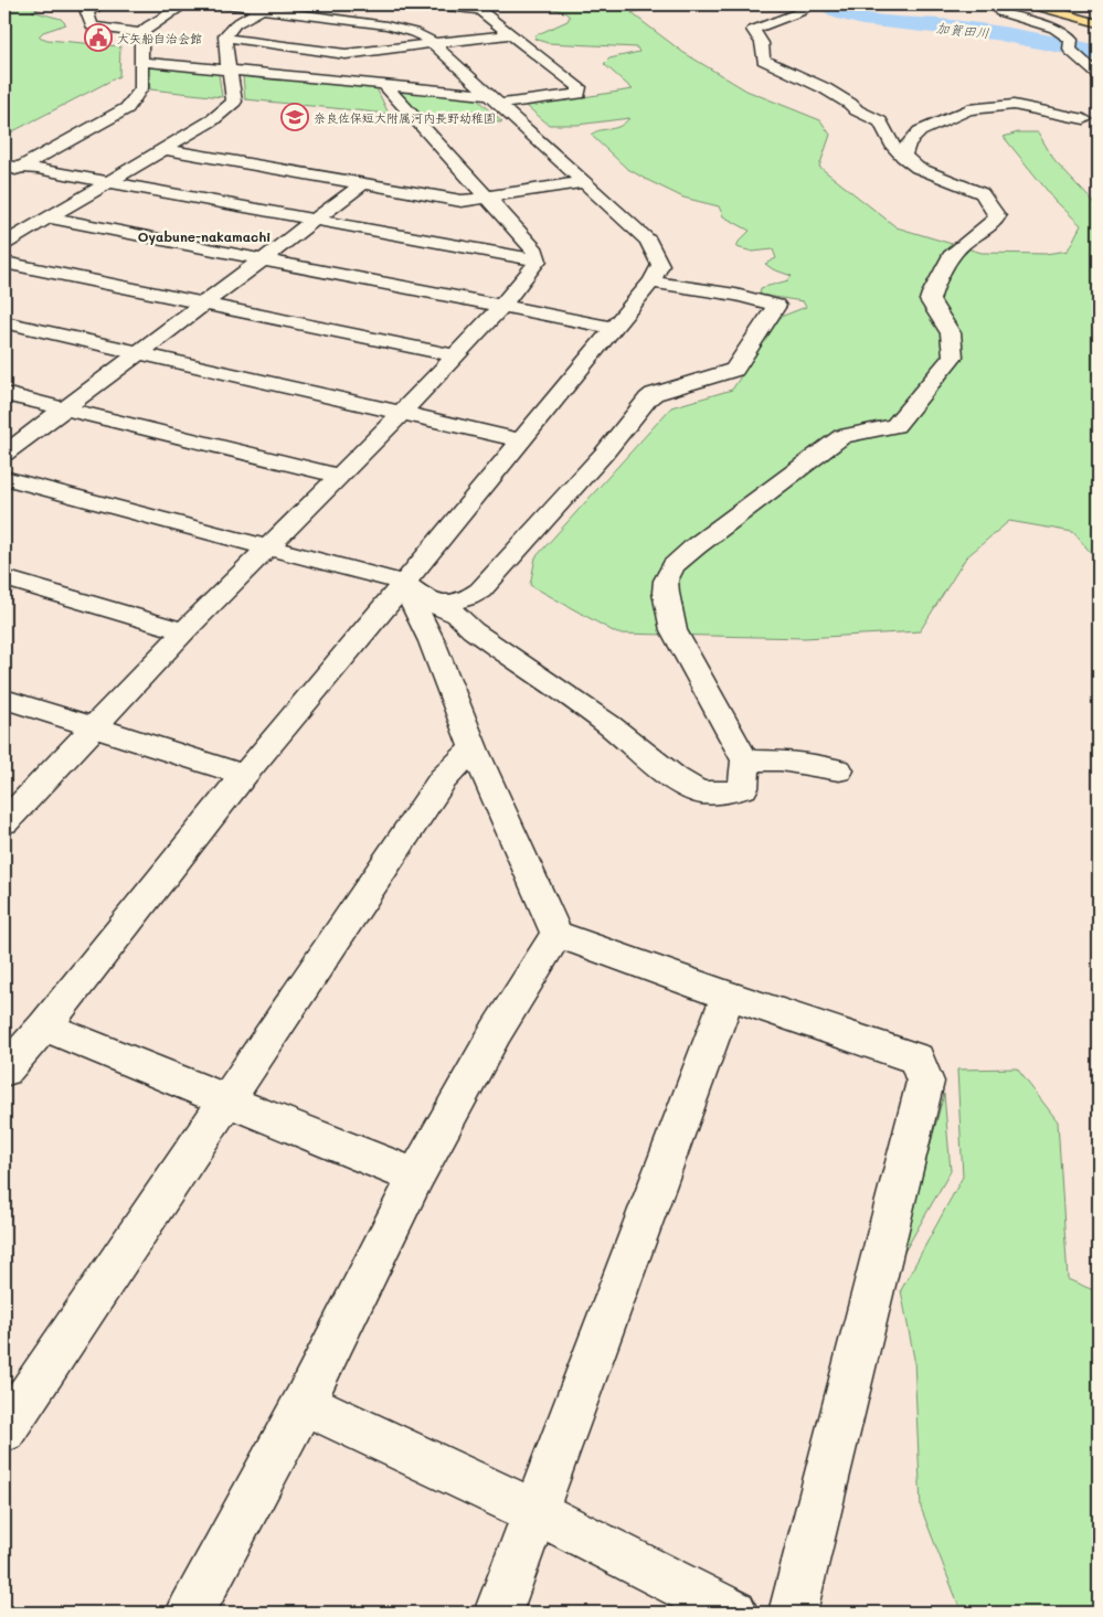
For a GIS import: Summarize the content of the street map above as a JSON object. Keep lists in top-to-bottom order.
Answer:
{
  "districts": ["Oyabune-nakamachi"],
  "water": ["加賀田川"],
  "places": {
    "public building": ["大矢船自治会館"],
    "school or university": ["奈良佐保短大附属河内長野幼稚園"]
  }
}
